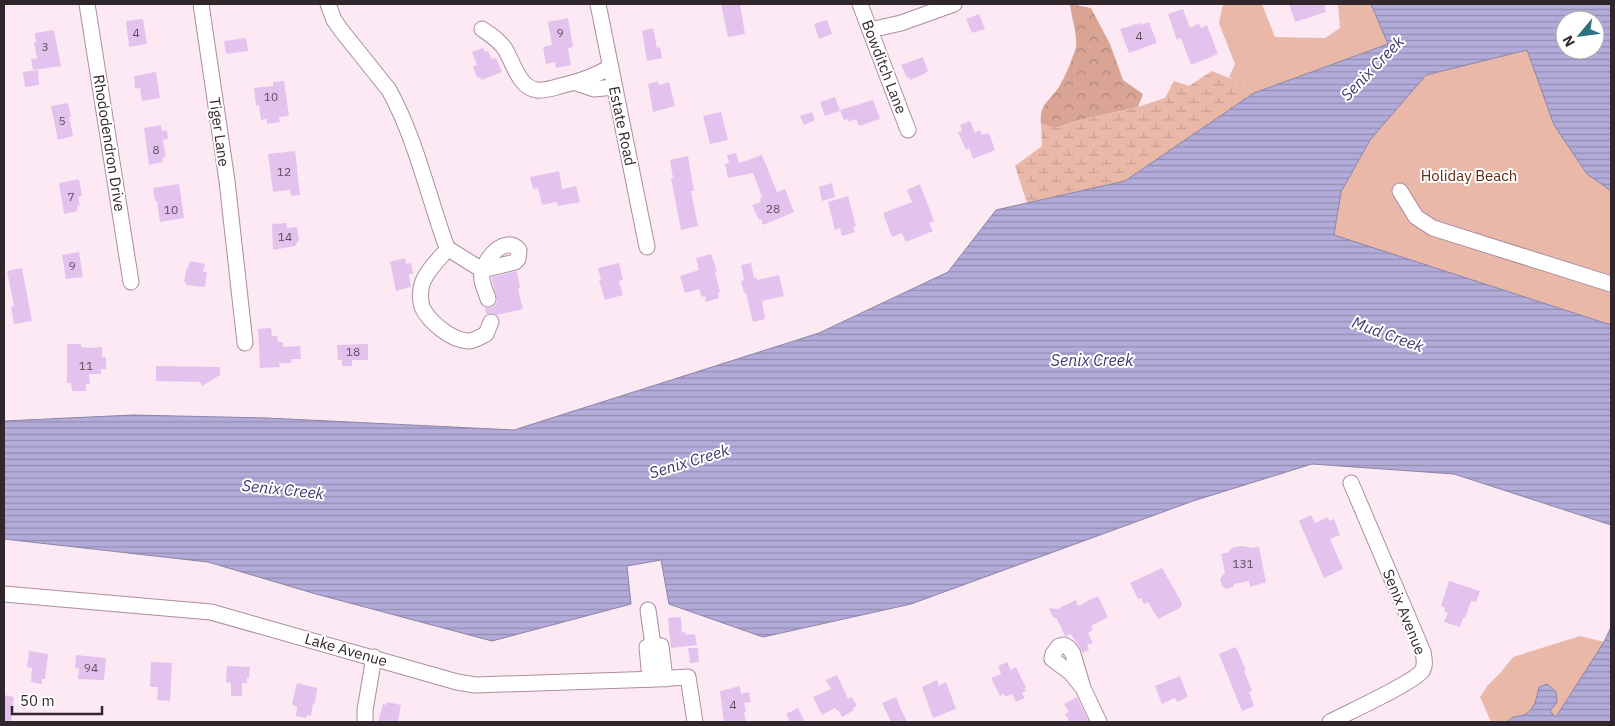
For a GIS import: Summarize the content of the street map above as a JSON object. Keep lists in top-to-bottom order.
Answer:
{
  "streets": {
    "street": [
      "Bowditch Lane",
      "Estate Road",
      "Tiger Lane",
      "Rhododendron Drive",
      "Senix Avenue",
      "Lake Avenue"
    ]
  },
  "water": ["Senix Creek", "Mud Creek"],
  "parks": ["Holiday Beach"],
  "house_numbers": [
    "4",
    "9",
    "4",
    "3",
    "10",
    "5",
    "8",
    "12",
    "7",
    "28",
    "10",
    "14",
    "9",
    "18",
    "11",
    "131",
    "94",
    "4"
  ],
  "scale_bar": "50 m",
  "north": "bottom left"
}
